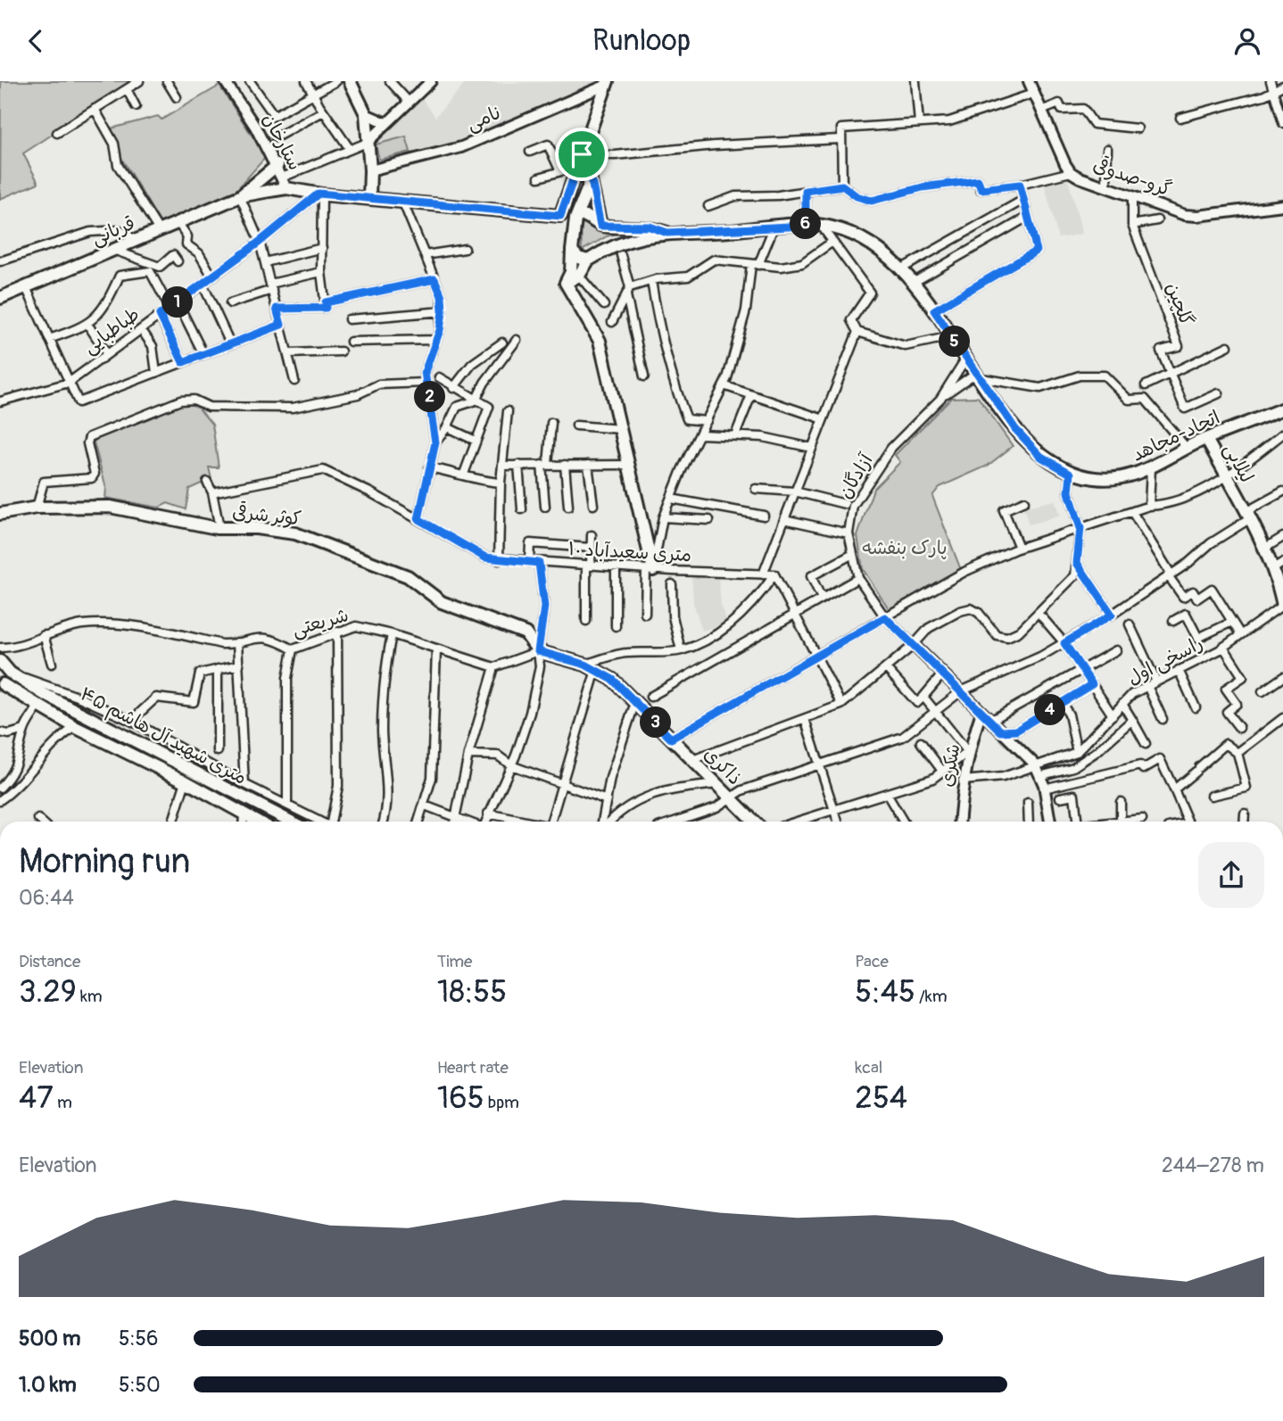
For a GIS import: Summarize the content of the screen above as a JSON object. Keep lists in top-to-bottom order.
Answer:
{
  "streets": {
    "main road": [
      "قربانی",
      "اتحاد-مجاهد",
      "لیلابی",
      "کوثر شرقی",
      "۴۵ متری شهید آل هاشم",
      "ذاکری"
    ],
    "street": [
      "نامی",
      "ستارخان",
      "گرو-صدوقی",
      "گلچین",
      "طباطبایی",
      "آزادگان",
      "۱۰ متری سعیدآباد",
      "شریعتی",
      "راسخی اول",
      "شکری"
    ]
  },
  "crossings": [
    ["گرو-صدوقی", "گلچین"],
    ["اتحاد-مجاهد", "لیلابی"],
    ["لیلابی", "راسخی اول"],
    ["کوثر شرقی", "ذاکری"],
    ["راسخی اول", "شکری"]
  ],
  "parks": ["پارک بنفشه"],
  "page": {
    "header": "Runloop",
    "pins": [
      "6",
      "1",
      "5",
      "2",
      "4",
      "3"
    ],
    "heading": ["Morning run", "06:44"],
    "stats": [
      ["Distance", "3.29 km"],
      ["Time", "18:55"],
      ["Pace", "5:45 /km"],
      ["Elevation", "47 m"],
      ["Heart rate", "165 bpm"],
      ["kcal", "254"]
    ],
    "chart": ["Elevation", "244–278 m"],
    "list": [
      {
        "name": "500 m",
        "note": "5:56"
      },
      {
        "name": "1.0 km",
        "note": "5:50"
      }
    ]
  }
}
